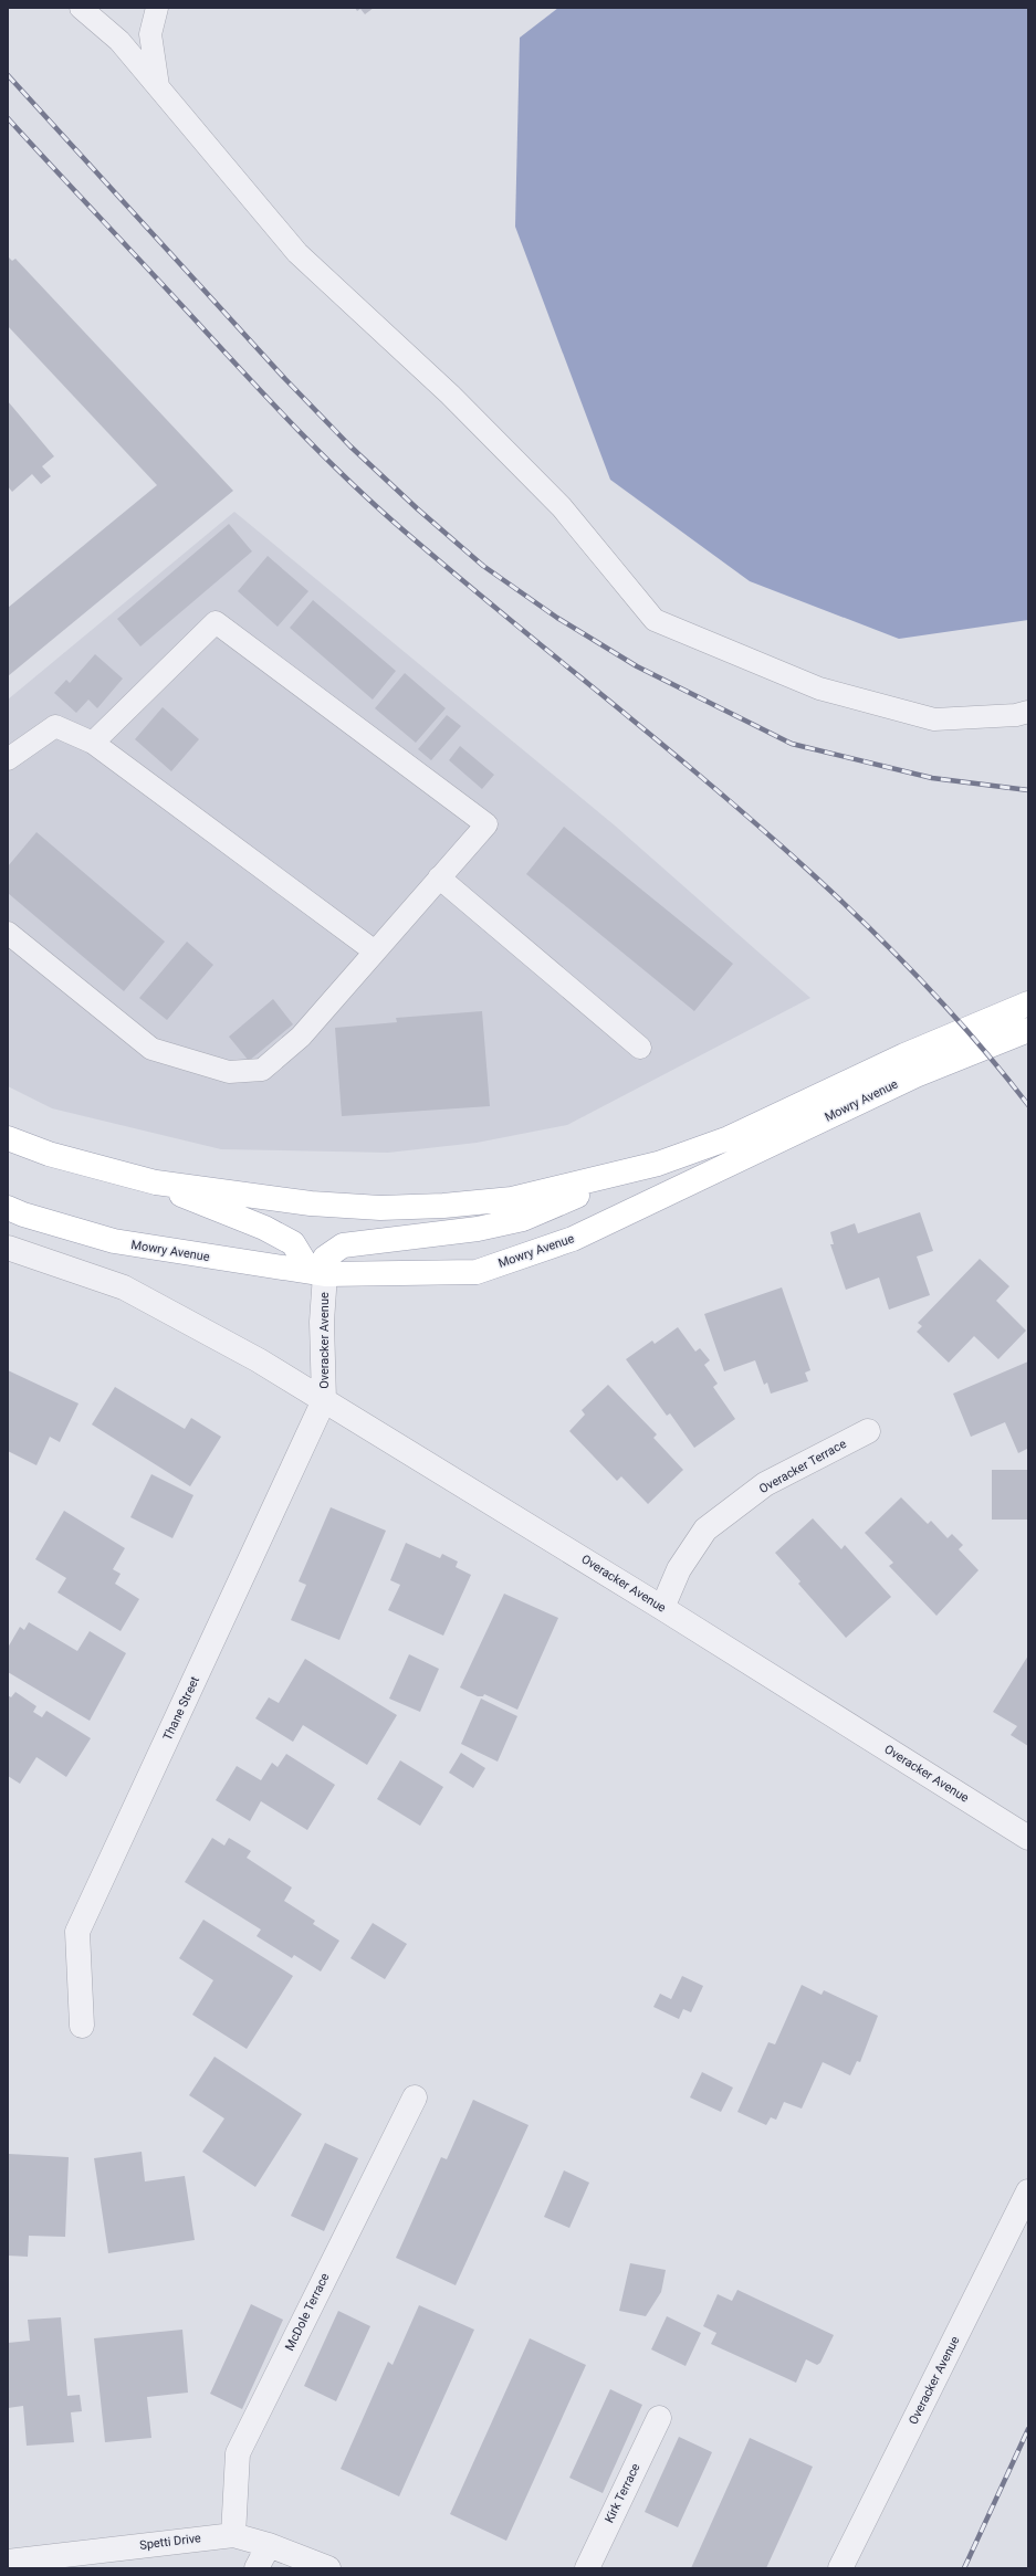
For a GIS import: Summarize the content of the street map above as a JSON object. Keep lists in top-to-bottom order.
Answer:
{
  "streets": {
    "main road": ["Mowry Avenue"],
    "street": [
      "Overacker Avenue",
      "Overacker Terrace",
      "Thane Street",
      "McDole Terrace",
      "Kirk Terrace",
      "Spetti Drive"
    ]
  },
  "crossings": [
    ["Mowry Avenue", "Overacker Avenue"],
    ["Overacker Avenue", "Overacker Terrace"],
    ["Overacker Avenue", "Thane Street"],
    ["McDole Terrace", "Spetti Drive"]
  ]
}
